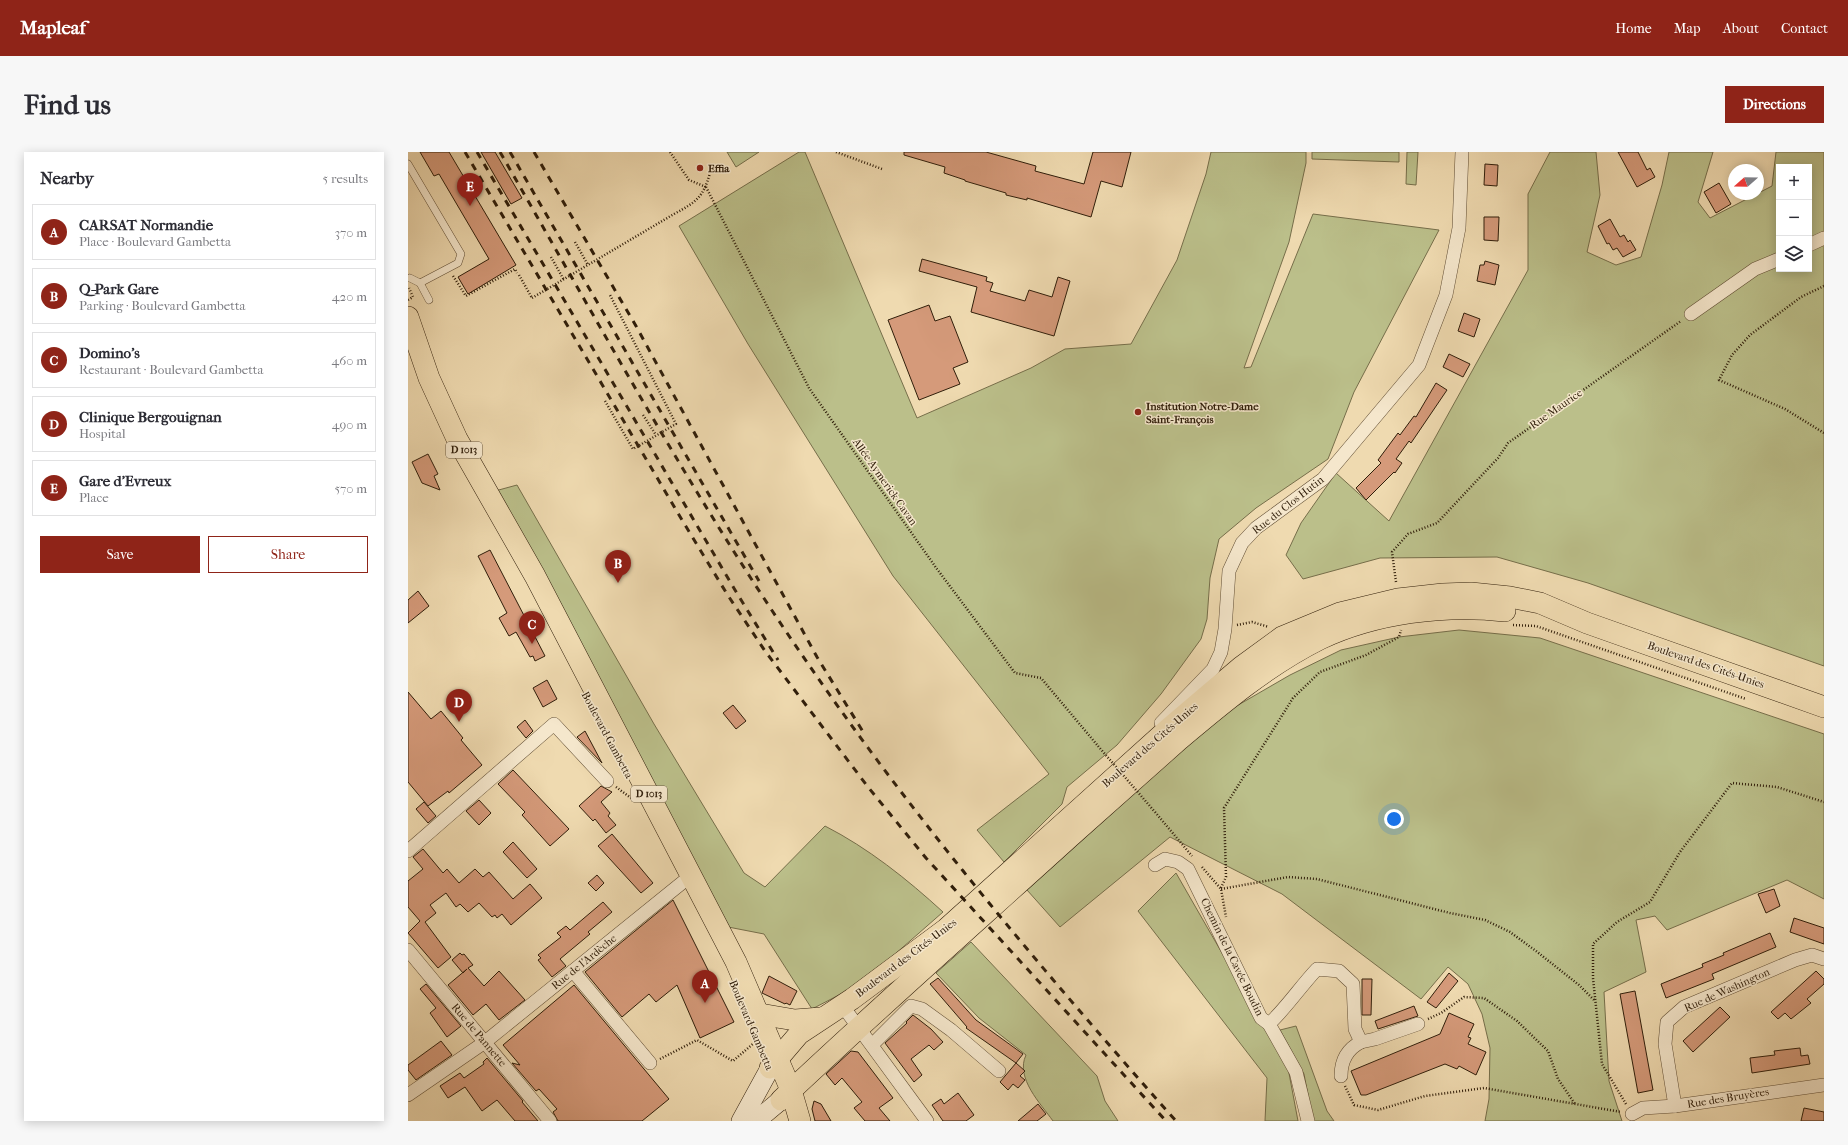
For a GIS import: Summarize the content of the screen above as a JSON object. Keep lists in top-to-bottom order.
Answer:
{
  "streets": {
    "main road": ["D 1013", "Boulevard des Cités-Unies", "Boulevard Gambetta"],
    "street": [
      "Rue du Clos Hutin",
      "Chemin de la Cavée Boudin",
      "Rue de l'Ardèche",
      "Rue de Washington",
      "Rue de Pannette",
      "Rue des Bruyères"
    ],
    "path": ["Rue Maurice", "Allée Aymerick Cavan"]
  },
  "crossings": [
    ["Rue Maurice", "Boulevard des Cités-Unies"],
    ["D 1013", "Boulevard des Cités-Unies"],
    ["D 1013", "Boulevard Gambetta"],
    ["Rue du Clos Hutin", "Boulevard des Cités-Unies"],
    ["Boulevard des Cités-Unies", "Boulevard Gambetta"],
    ["Boulevard Gambetta", "Rue de l'Ardèche"],
    ["Rue de l'Ardèche", "Rue de Pannette"],
    ["Rue de Washington", "Rue des Bruyères"]
  ],
  "places": ["Effia", "Institution Notre‐Dame Saint‐François"],
  "north": "left",
  "page": {
    "header": "Mapleaf",
    "nav": [
      "Home",
      "Map",
      "About",
      "Contact"
    ],
    "buttons": [
      "Directions",
      ["Save", "Share"]
    ],
    "title": "Find us",
    "heading": ["Nearby", "5 results"],
    "map_buttons": ["+", "−"],
    "pins": [
      "E",
      "B",
      "C",
      "D",
      "A"
    ],
    "list": [
      {
        "mark": "A",
        "name": "CARSAT Normandie",
        "note": "Place · Boulevard Gambetta",
        "value": "370 m"
      },
      {
        "mark": "B",
        "name": "Q-Park Gare",
        "note": "Parking · Boulevard Gambetta",
        "value": "420 m"
      },
      {
        "mark": "C",
        "name": "Domino's",
        "note": "Restaurant · Boulevard Gambetta",
        "value": "460 m"
      },
      {
        "mark": "D",
        "name": "Clinique Bergouignan",
        "note": "Hospital",
        "value": "490 m"
      },
      {
        "mark": "E",
        "name": "Gare d'Evreux",
        "note": "Place",
        "value": "570 m"
      }
    ]
  }
}
